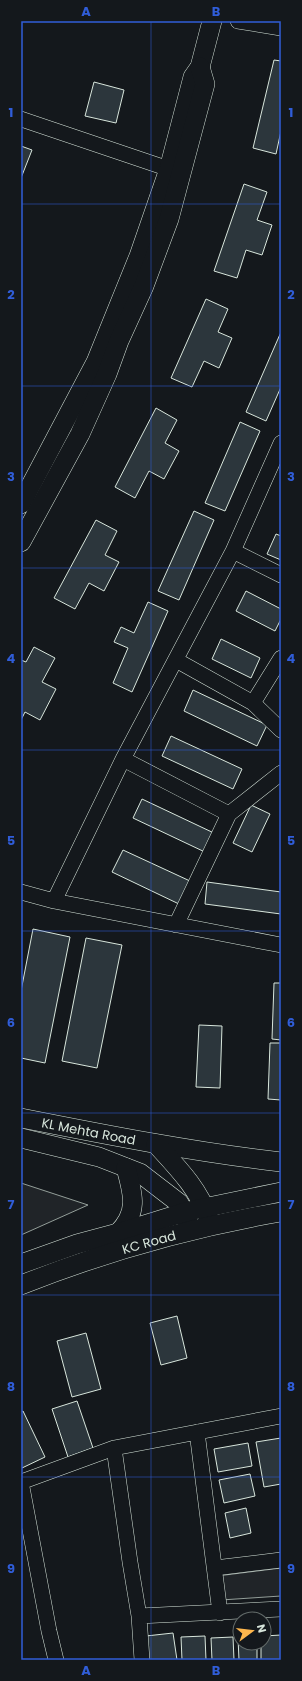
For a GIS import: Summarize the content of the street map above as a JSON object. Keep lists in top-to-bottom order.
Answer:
{
  "streets": {
    "street": ["KL Mehta Road", "KC Road"]
  },
  "crossings": [
    ["KL Mehta Road", "KC Road"]
  ],
  "north": "right",
  "grid": {
    "columns": ["A", "B"],
    "rows": [
      "1",
      "2",
      "3",
      "4",
      "5",
      "6",
      "7",
      "8",
      "9"
    ]
  }
}
